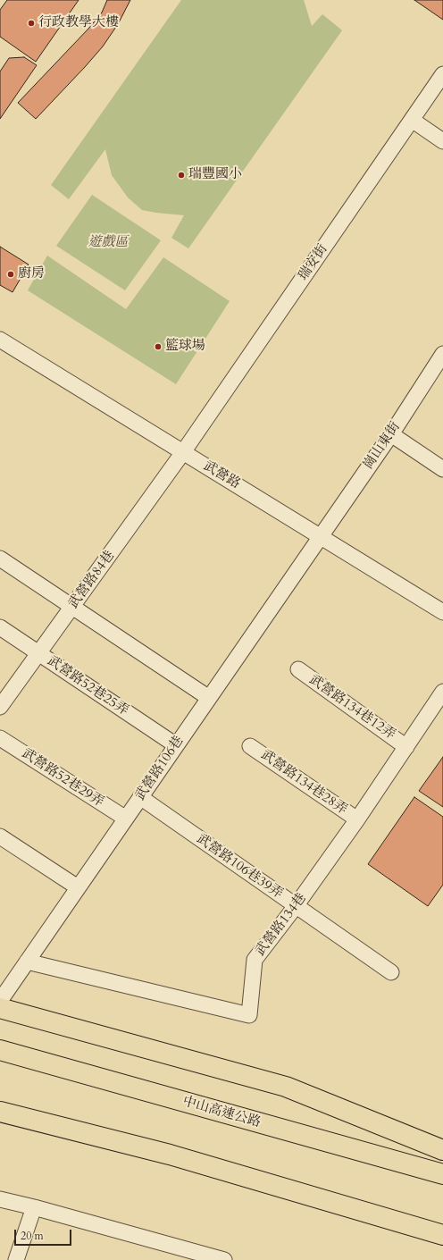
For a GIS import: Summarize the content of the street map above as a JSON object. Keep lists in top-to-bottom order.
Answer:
{
  "streets": {
    "highway": ["中山高速公路"],
    "street": [
      "瑞安街",
      "崗山東街",
      "武營路",
      "武營路84巷",
      "武營路52巷25弄",
      "武營路134巷12弄",
      "武營路106巷",
      "武營路52巷29弄",
      "武營路134巷28弄",
      "武營路106巷39弄",
      "武營路134巷"
    ]
  },
  "crossings": [
    ["瑞安街", "武營路"],
    ["瑞安街", "武營路84巷"],
    ["崗山東街", "武營路"],
    ["崗山東街", "武營路106巷"],
    ["武營路", "武營路84巷"],
    ["武營路", "武營路106巷"],
    ["武營路84巷", "武營路52巷25弄"],
    ["武營路52巷25弄", "武營路106巷"],
    ["武營路134巷12弄", "武營路134巷"],
    ["武營路106巷", "武營路52巷29弄"],
    ["武營路106巷", "武營路106巷39弄"],
    ["武營路106巷", "武營路134巷"],
    ["武營路134巷28弄", "武營路134巷"],
    ["武營路106巷39弄", "武營路134巷"]
  ],
  "parks": ["遊戲區"],
  "places": [
    "行政教學大樓",
    "瑞豐國小",
    "廚房",
    "籃球場"
  ],
  "scale_bar": "20 m"
}
